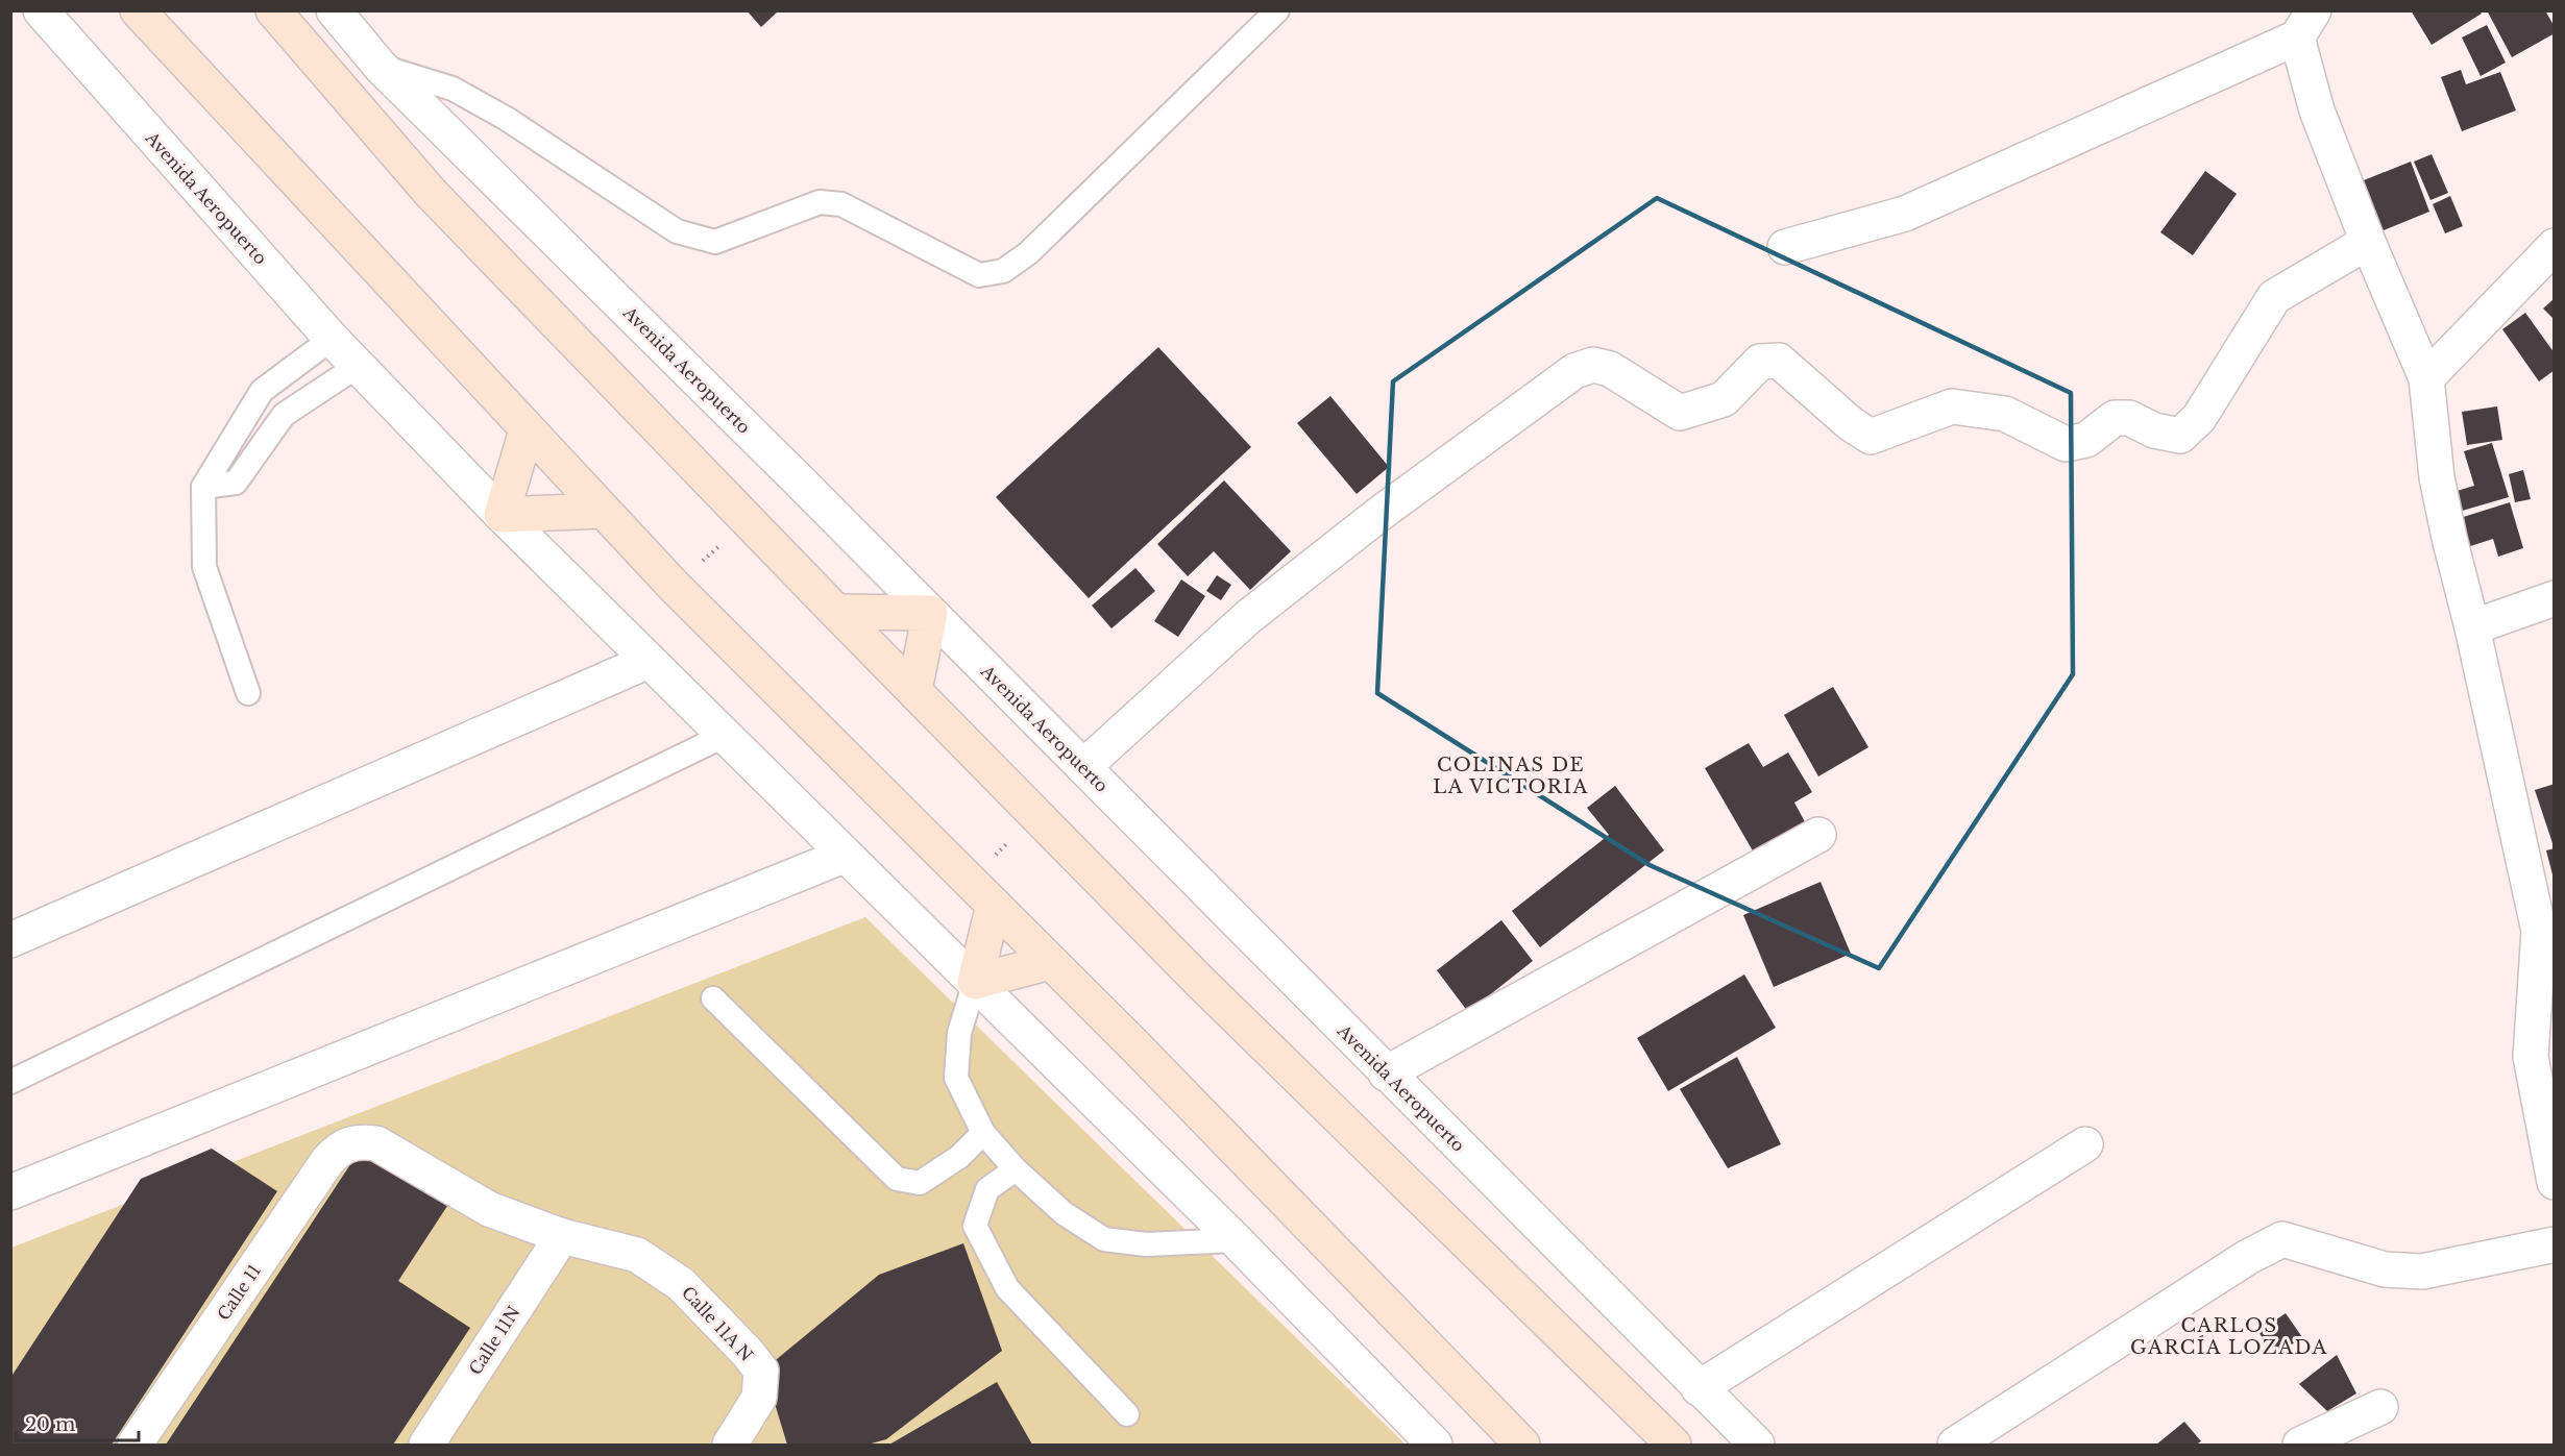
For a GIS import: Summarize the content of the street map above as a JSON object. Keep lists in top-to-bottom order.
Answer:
{
  "streets": {
    "street": [
      "Avenida Aeropuerto",
      "Calle 11",
      "Calle 11A N",
      "Calle 11N"
    ]
  },
  "crossings": [
    ["Calle 11", "Calle 11A N"],
    ["Calle 11A N", "Calle 11N"]
  ],
  "districts": ["COLINAS DE LA VICTORIA", "CARLOS GARCÍA LOZADA"],
  "scale_bar": "20 m"
}
